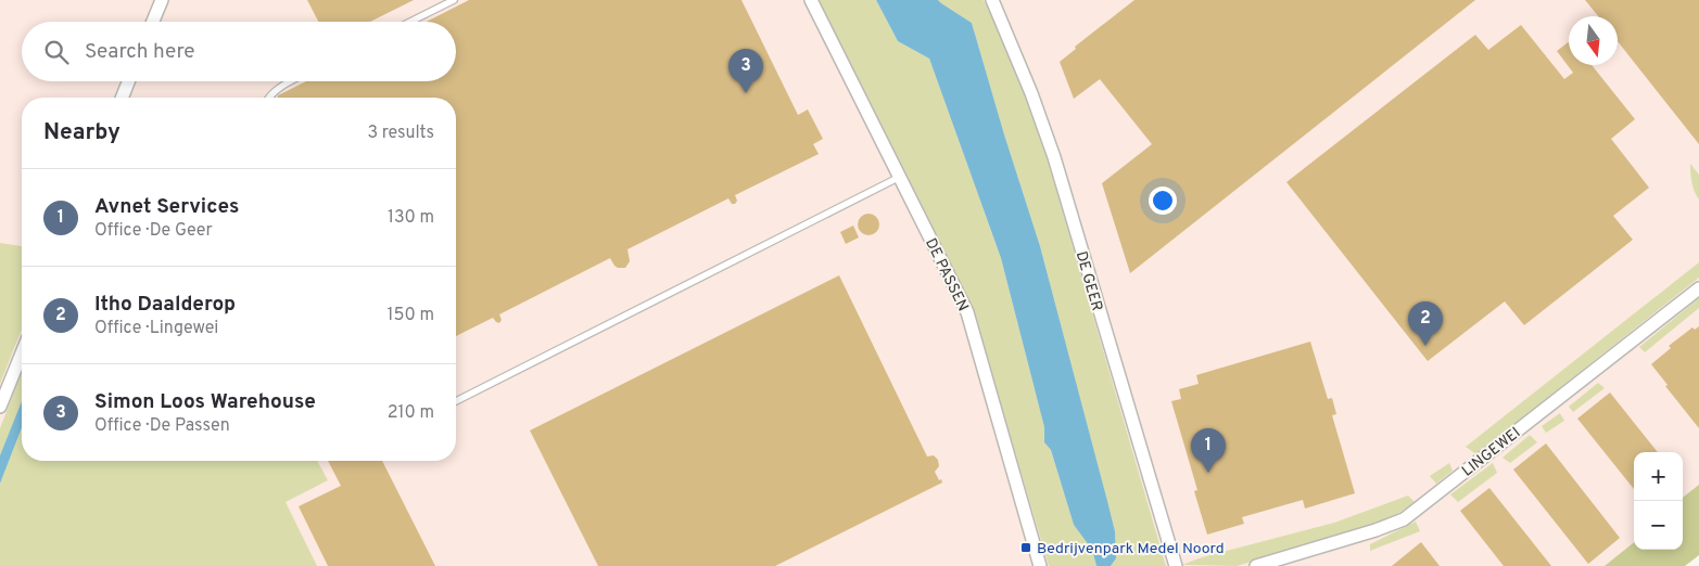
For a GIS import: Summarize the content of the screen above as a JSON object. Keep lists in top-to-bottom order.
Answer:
{
  "streets": {
    "street": ["DE PASSEN", "DE GEER", "LINGEWEI"]
  },
  "places": {
    "transit": ["Bedrijvenpark Medel Noord"]
  },
  "north": "bottom",
  "page": {
    "search": "Search here",
    "pins": ["3", "2", "1"],
    "heading": ["Nearby", "3 results"],
    "list": [
      {
        "mark": "1",
        "name": "Avnet Services",
        "note": "Office · De Geer",
        "value": "130 m"
      },
      {
        "mark": "2",
        "name": "Itho Daalderop",
        "note": "Office · Lingewei",
        "value": "150 m"
      },
      {
        "mark": "3",
        "name": "Simon Loos Warehouse",
        "note": "Office · De Passen",
        "value": "210 m"
      }
    ],
    "map_buttons": ["+", "−"]
  }
}
